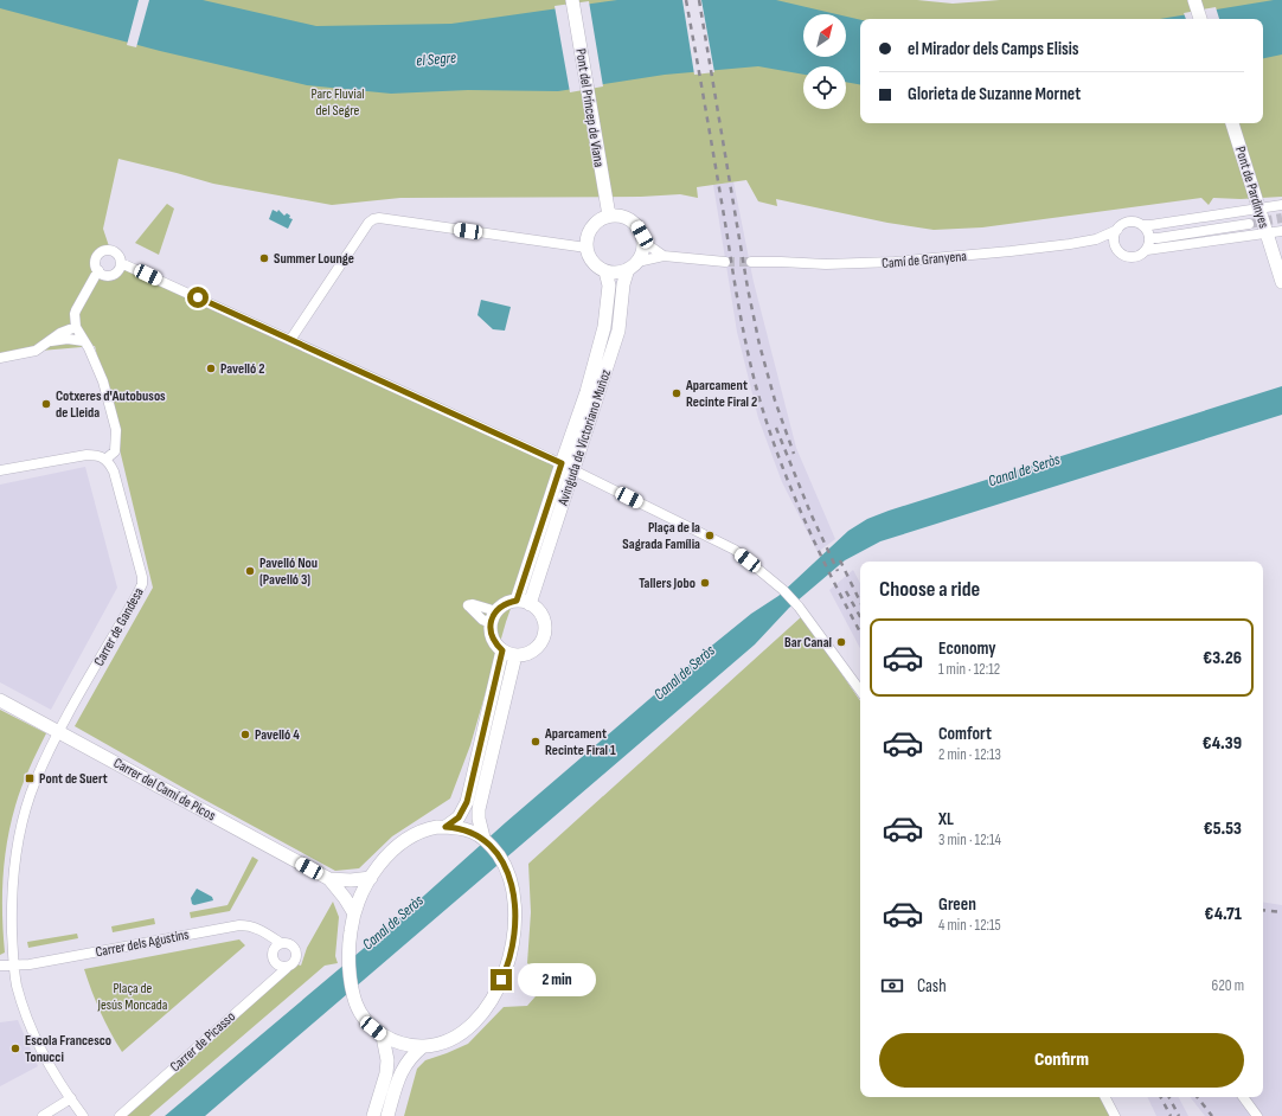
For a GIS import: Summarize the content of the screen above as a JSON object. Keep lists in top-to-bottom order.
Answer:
{
  "streets": {
    "main road": [
      "Pont del Príncep de Viana",
      "Pont de Pardinyes",
      "Avinguda de Victoriano Muñoz",
      "Carrer del Camí de Picos"
    ],
    "street": [
      "Camí de Granyena",
      "Carrer de Gandesa",
      "Carrer dels Agustins",
      "Carrer de Picasso"
    ]
  },
  "crossings": [
    ["Pont del Príncep de Viana", "Avinguda de Victoriano Muñoz"],
    ["Carrer de Gandesa", "Carrer del Camí de Picos"],
    ["Carrer de Gandesa", "Carrer dels Agustins"],
    ["Carrer dels Agustins", "Carrer de Picasso"]
  ],
  "water": ["el Segre", "Canal de Seròs"],
  "parks": ["Parc Fluvial del Segre", "Plaça de Jesús Moncada"],
  "places": {
    "other": [
      "Summer Lounge",
      "Pavelló 2",
      "Aparcament Recinte Firal 2",
      "Cotxeres d'Autobusos de Lleida",
      "Plaça de la Sagrada Família",
      "Pavelló Nou (Pavelló 3)",
      "Tallers Jobo",
      "Bar Canal",
      "Pavelló 4",
      "Aparcament Recinte Firal 1",
      "Escola Francesco Tonucci"
    ],
    "transit": ["Pont de Suert"]
  },
  "north": "top right",
  "page": {
    "banner": ["el Mirador dels Camps Elisis", "Glorieta de Suzanne Mornet"],
    "heading": "Choose a ride",
    "list": [
      {
        "name": "Economy",
        "note": "1 min · 12:12",
        "value": "€3.26"
      },
      {
        "name": "Comfort",
        "note": "2 min · 12:13",
        "value": "€4.39"
      },
      {
        "name": "XL",
        "note": "3 min · 12:14",
        "value": "€5.53"
      },
      {
        "name": "Green",
        "note": "4 min · 12:15",
        "value": "€4.71"
      }
    ],
    "pay": ["Cash", "620 m"],
    "bubble": "2 min",
    "buttons": "Confirm"
  }
}
